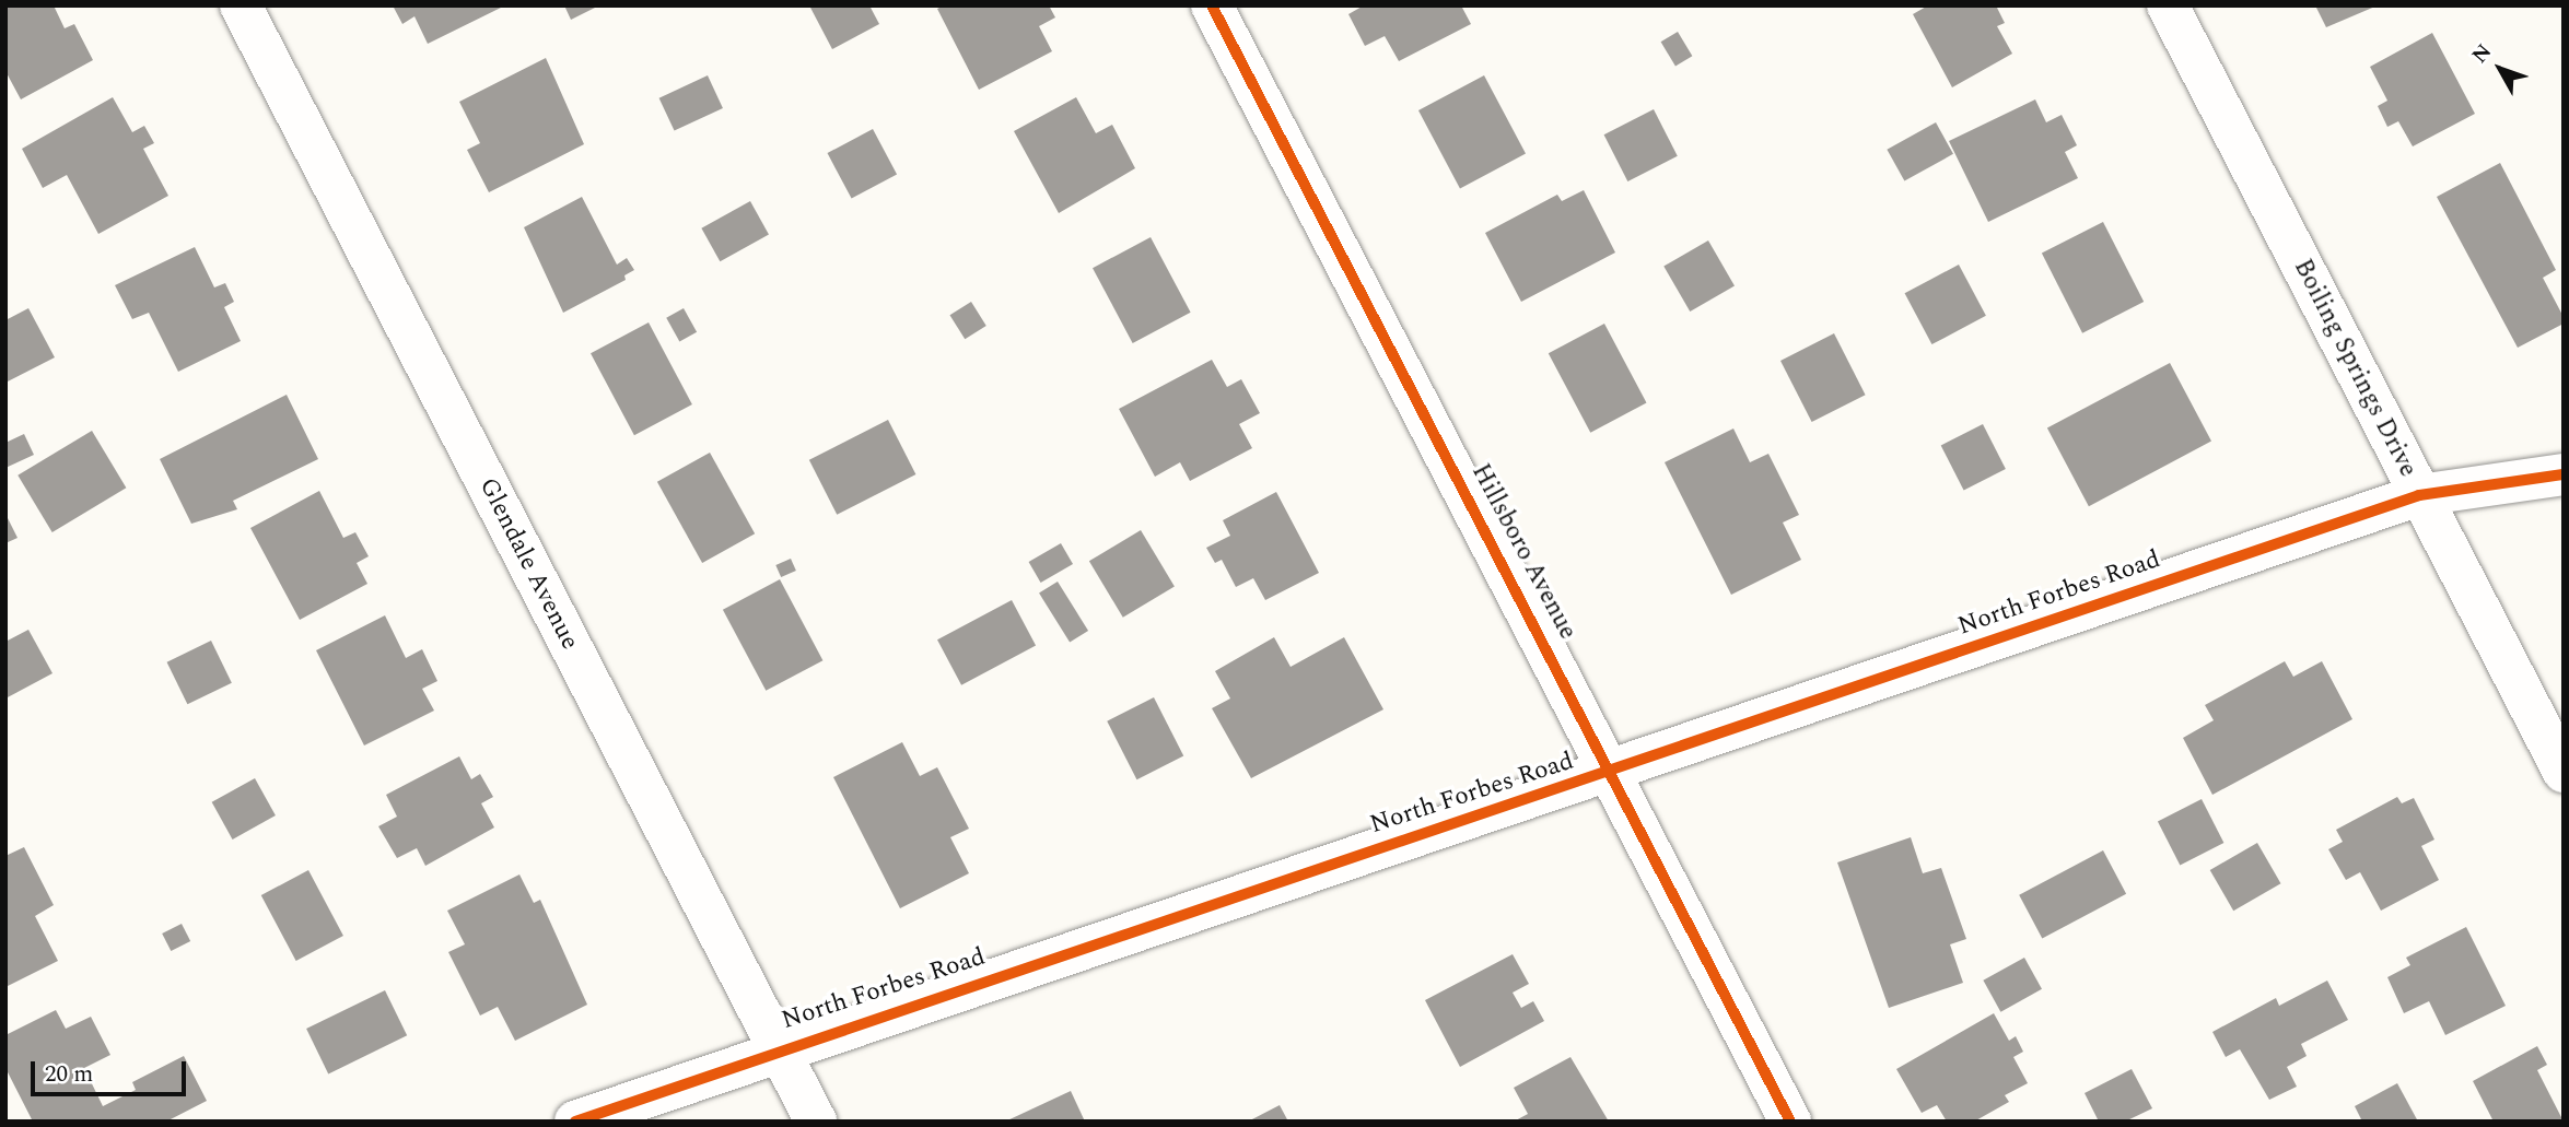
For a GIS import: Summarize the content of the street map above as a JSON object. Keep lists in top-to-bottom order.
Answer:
{
  "streets": {
    "street": [
      "Boiling Springs Drive",
      "Hillsboro Avenue",
      "Glendale Avenue",
      "North Forbes Road"
    ]
  },
  "crossings": [
    ["Boiling Springs Drive", "North Forbes Road"],
    ["Hillsboro Avenue", "North Forbes Road"],
    ["Glendale Avenue", "North Forbes Road"]
  ],
  "scale_bar": "20 m",
  "north": "top left"
}
